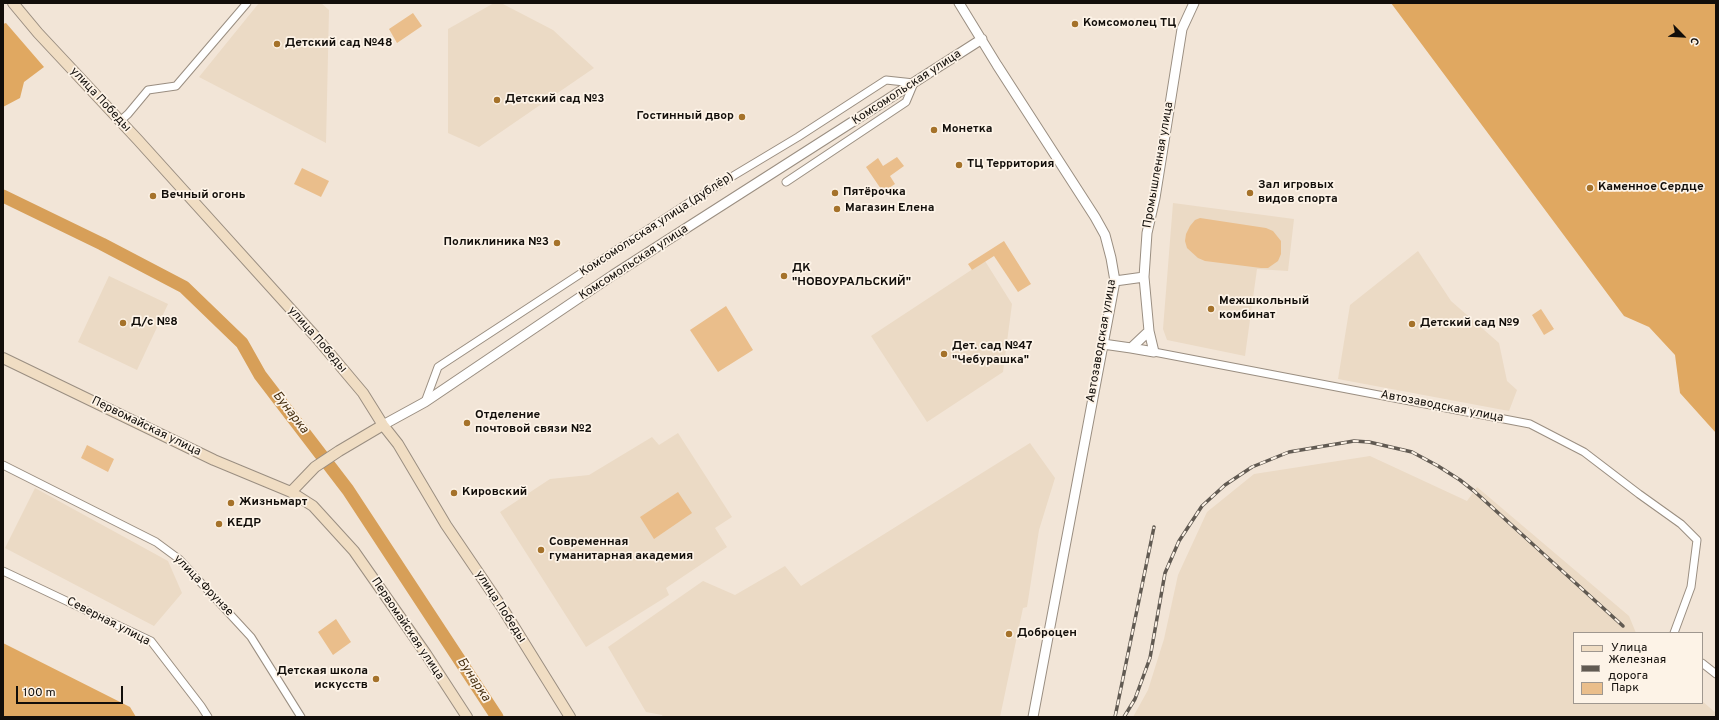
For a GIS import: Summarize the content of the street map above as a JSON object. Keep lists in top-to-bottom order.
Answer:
{
  "streets": {
    "main road": ["Комсомольская улица", "улица Победы", "Первомайская улица"],
    "street": [
      "Промышленная улица",
      "Комсомольская улица (дублёр)",
      "Автозаводская улица",
      "улица Фрунзе",
      "Северная улица"
    ]
  },
  "crossings": [
    ["Комсомольская улица", "улица Победы"],
    ["Комсомольская улица", "Комсомольская улица (дублёр)"],
    ["Комсомольская улица", "Автозаводская улица"],
    ["Комсомольская улица", "Первомайская улица"],
    ["Промышленная улица", "Автозаводская улица"]
  ],
  "water": ["Бунарка"],
  "places": [
    "Комсомолец ТЦ",
    "Детский сад №48",
    "Детский сад №3",
    "Гостинный двор",
    "Монетка",
    "ТЦ Территория",
    "Каменное Сердце",
    "Пятёрочка",
    "Зал игровых видов спорта",
    "Вечный огонь",
    "Магазин Елена",
    "Поликлиника №3",
    "ДК \"НОВОУРАЛЬСКИЙ\"",
    "Межшкольный комбинат",
    "Д/с №8",
    "Детский сад №9",
    "Дет. сад №47 \"Чебурашка\"",
    "Отделение почтовой связи №2",
    "Кировский",
    "Жизньмарт",
    "КЕДР",
    "Современная гуманитарная академия",
    "Доброцен",
    "Детская школа искусств"
  ],
  "legend": ["Улица", "Железная дорога", "Парк"],
  "scale_bar": "100 m",
  "north": "bottom right"
}
